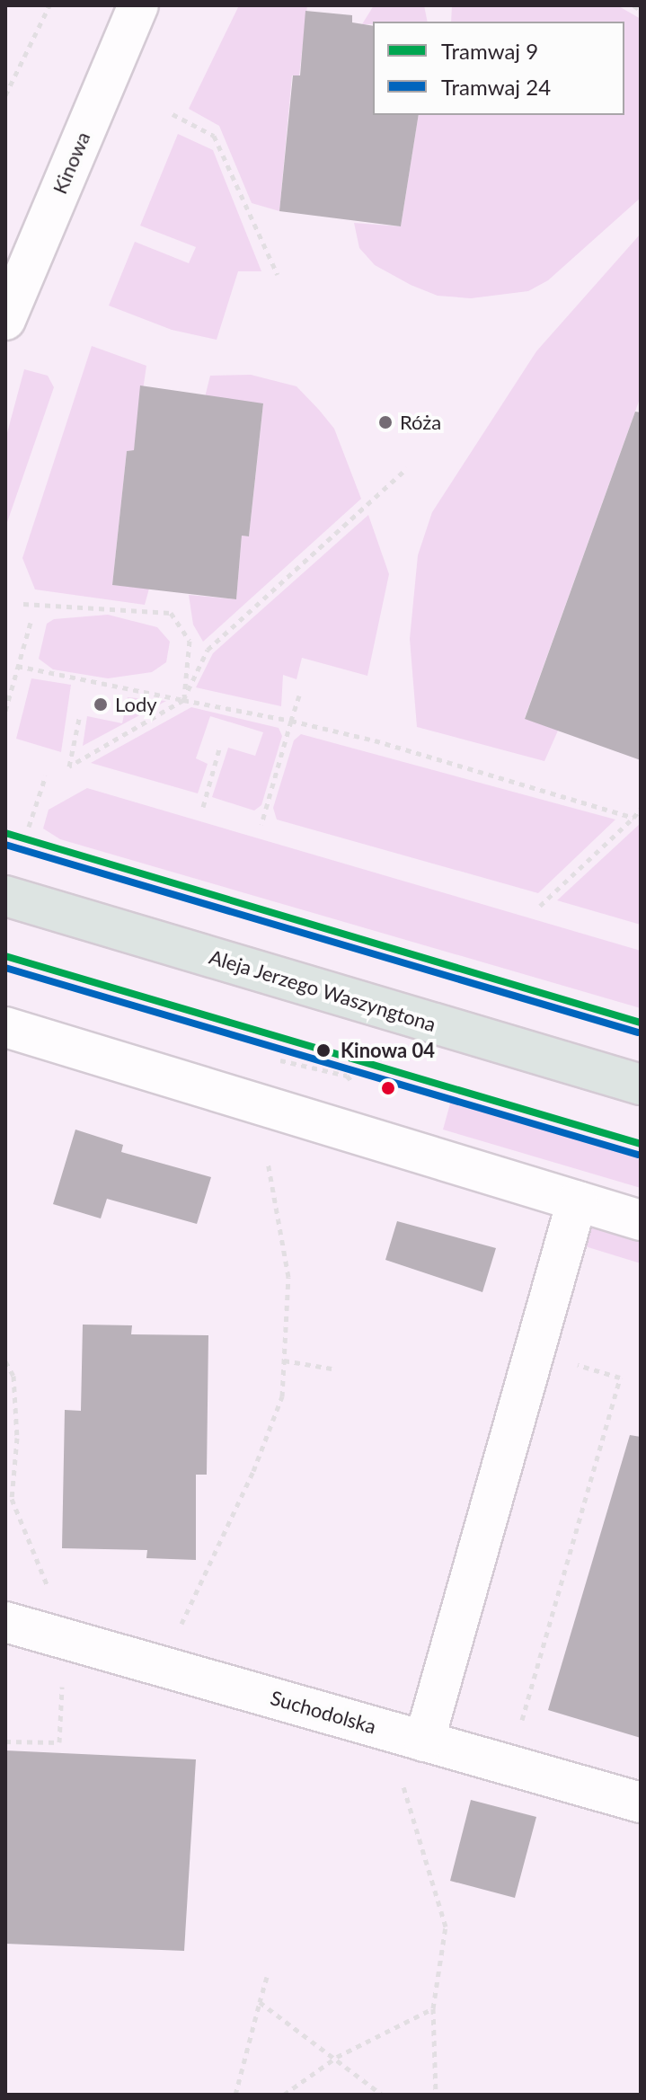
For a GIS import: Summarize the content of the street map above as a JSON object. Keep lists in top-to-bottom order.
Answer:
{
  "streets": {
    "main road": ["Aleja Jerzego Waszyngtona"],
    "street": ["Kinowa", "Suchodolska"]
  },
  "places": ["Róża", "Lody", "Kinowa 04"],
  "lines": ["tram line 9", "tram line 24"],
  "legend": ["Tramwaj 9", "Tramwaj 24"]
}
